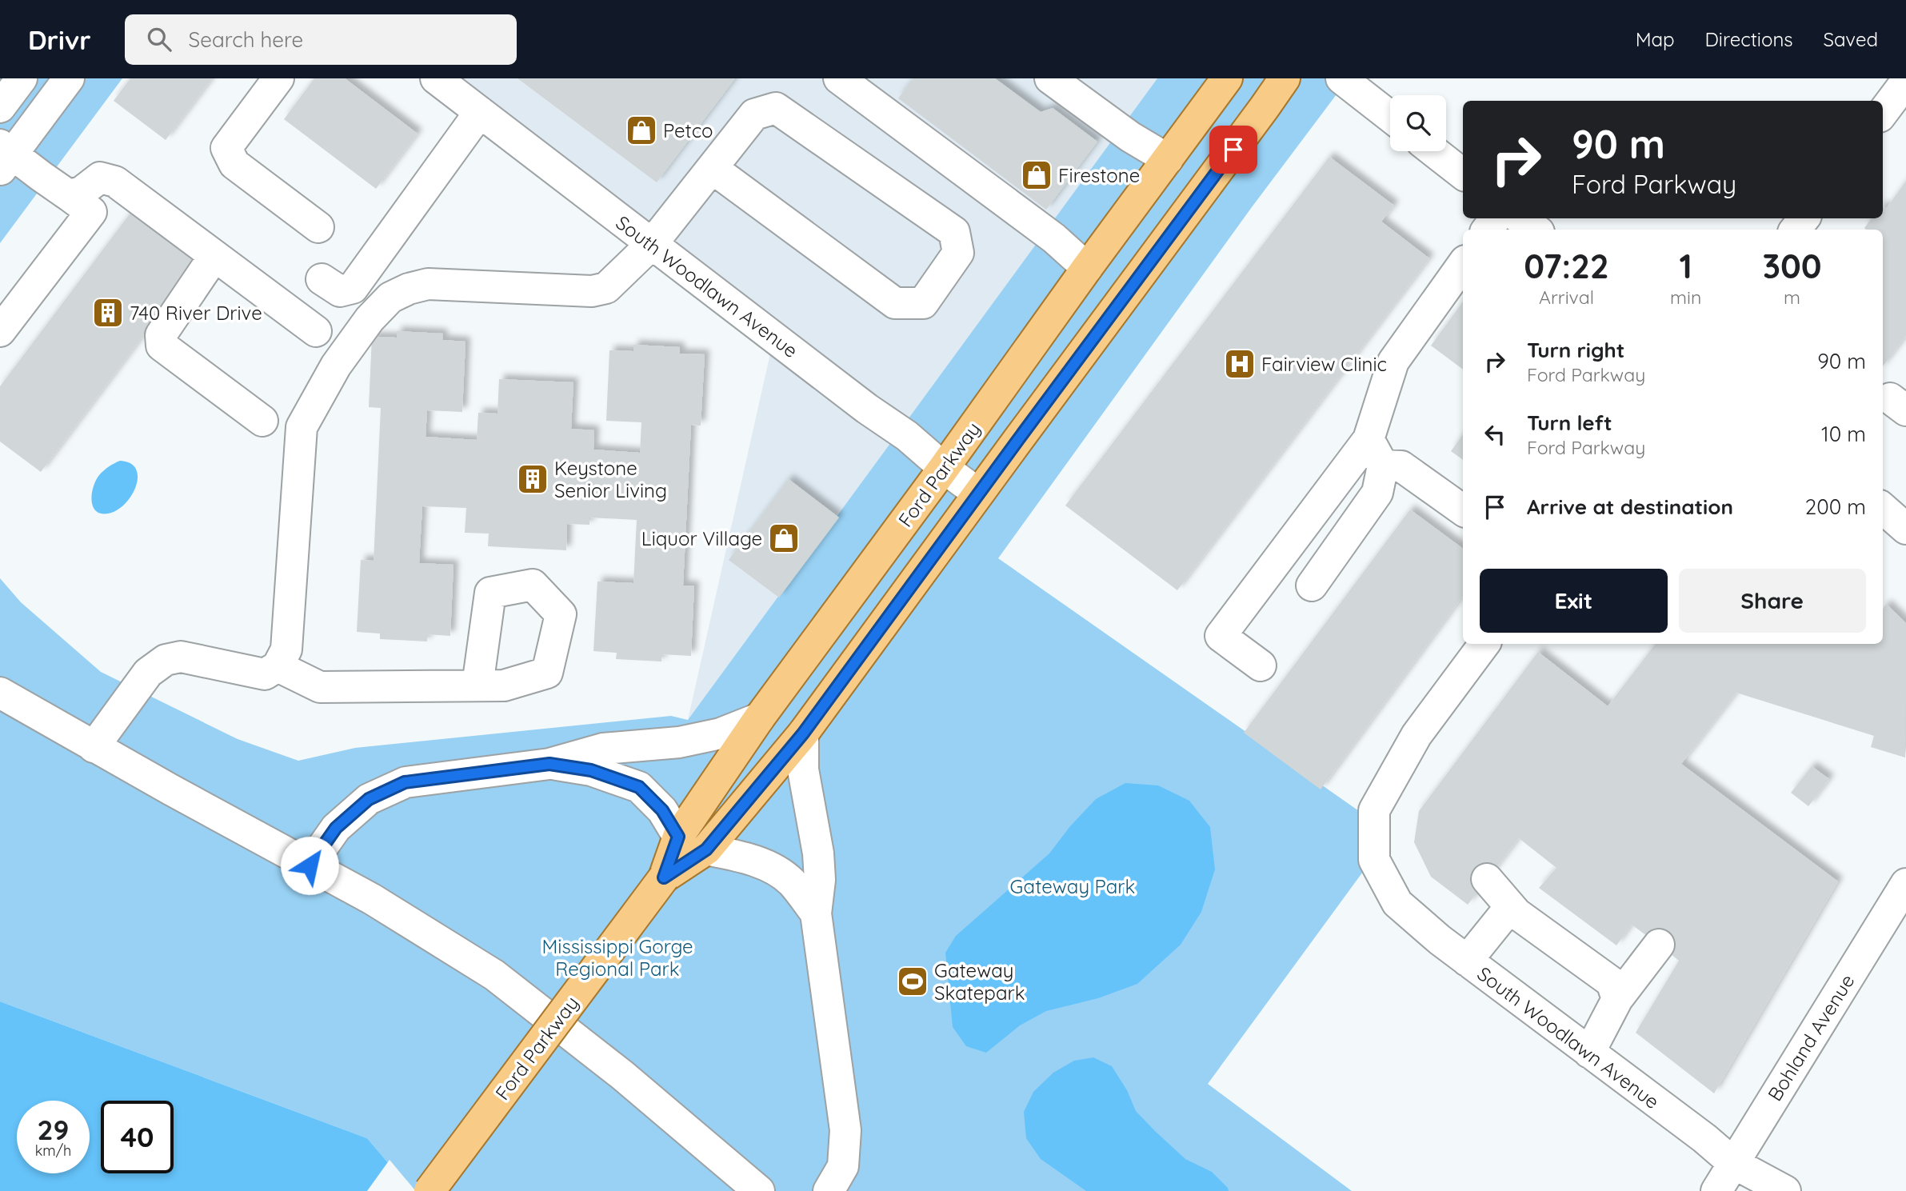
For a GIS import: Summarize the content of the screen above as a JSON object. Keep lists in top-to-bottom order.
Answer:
{
  "streets": {
    "main road": ["Ford Parkway"],
    "street": ["South Woodlawn Avenue", "Bohland Avenue"]
  },
  "crossings": [
    ["South Woodlawn Avenue", "Ford Parkway"],
    ["South Woodlawn Avenue", "Bohland Avenue"]
  ],
  "parks": ["Gateway Park", "Mississippi Gorge Regional Park"],
  "places": {
    "shop": ["Petco", "Firestone", "Liquor Village"],
    "building": ["740 River Drive", "Keystone Senior Living"],
    "hospital": ["Fairview Clinic"],
    "sports": ["Gateway Skatepark"]
  },
  "page": {
    "header": "Drivr",
    "search": "Search here",
    "nav": ["Map", "Directions", "Saved"],
    "turn": ["90 m", "Ford Parkway"],
    "eta": [
      "07:22",
      "Arrival",
      "1",
      "min",
      "300",
      "m"
    ],
    "list": [
      {
        "name": "Turn right",
        "note": "Ford Parkway",
        "value": "90 m"
      },
      {
        "name": "Turn left",
        "note": "Ford Parkway",
        "value": "10 m"
      },
      {
        "name": "Arrive at destination",
        "value": "200 m"
      }
    ],
    "buttons": ["Exit", "Share"],
    "speed": "29 km/h",
    "limit": "40"
  }
}
